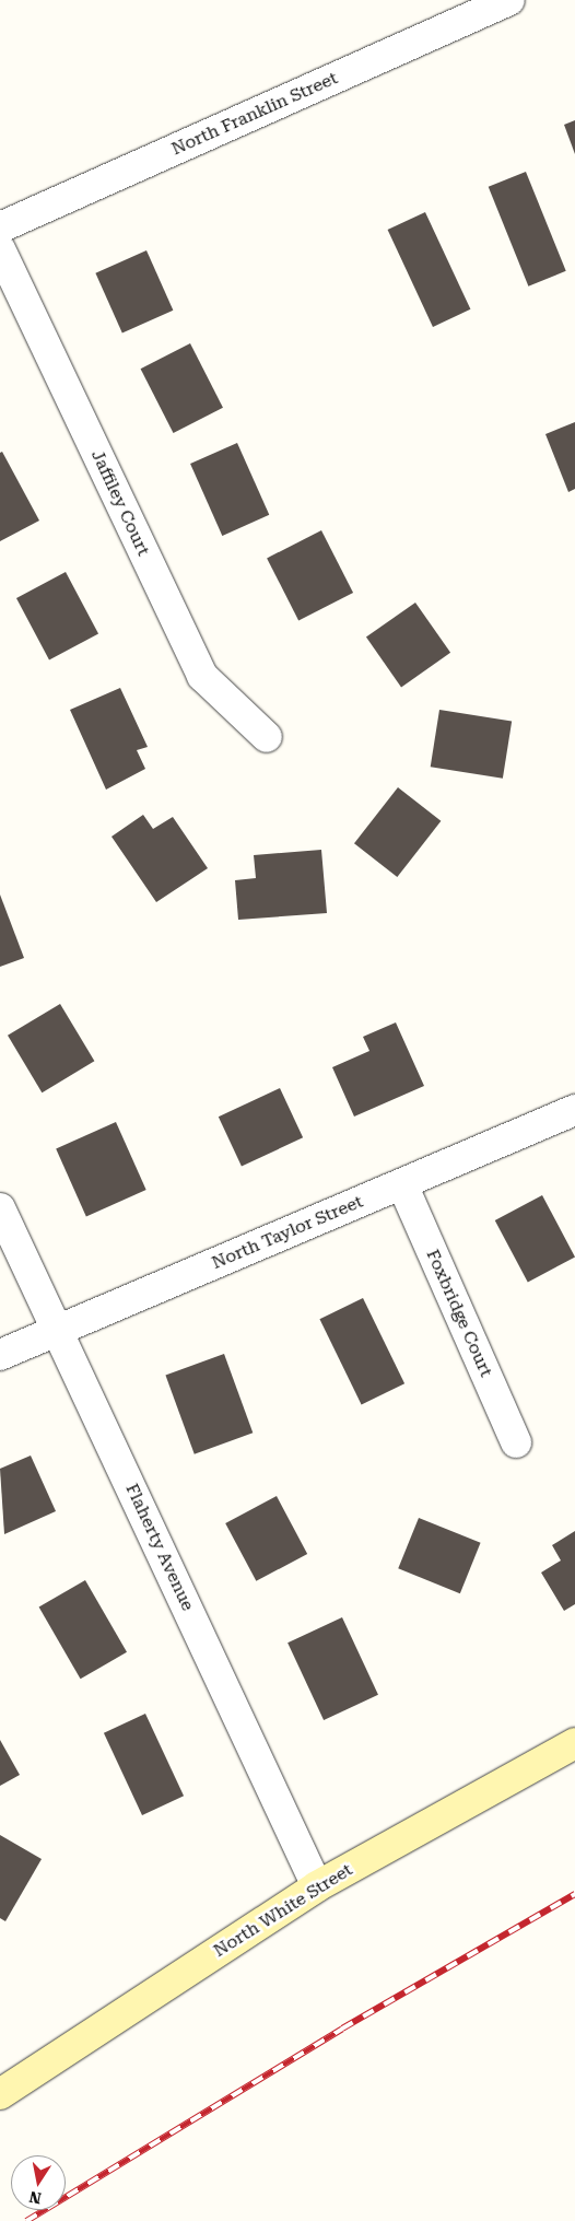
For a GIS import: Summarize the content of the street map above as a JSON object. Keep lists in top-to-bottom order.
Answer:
{
  "streets": {
    "main road": ["North White Street"],
    "street": [
      "North Franklin Street",
      "Jaffiley Court",
      "North Taylor Street",
      "Foxbridge Court",
      "Flaherty Avenue"
    ]
  },
  "crossings": [
    ["North Taylor Street", "Foxbridge Court"],
    ["North Taylor Street", "Flaherty Avenue"],
    ["Flaherty Avenue", "North White Street"]
  ],
  "north": "bottom"
}
